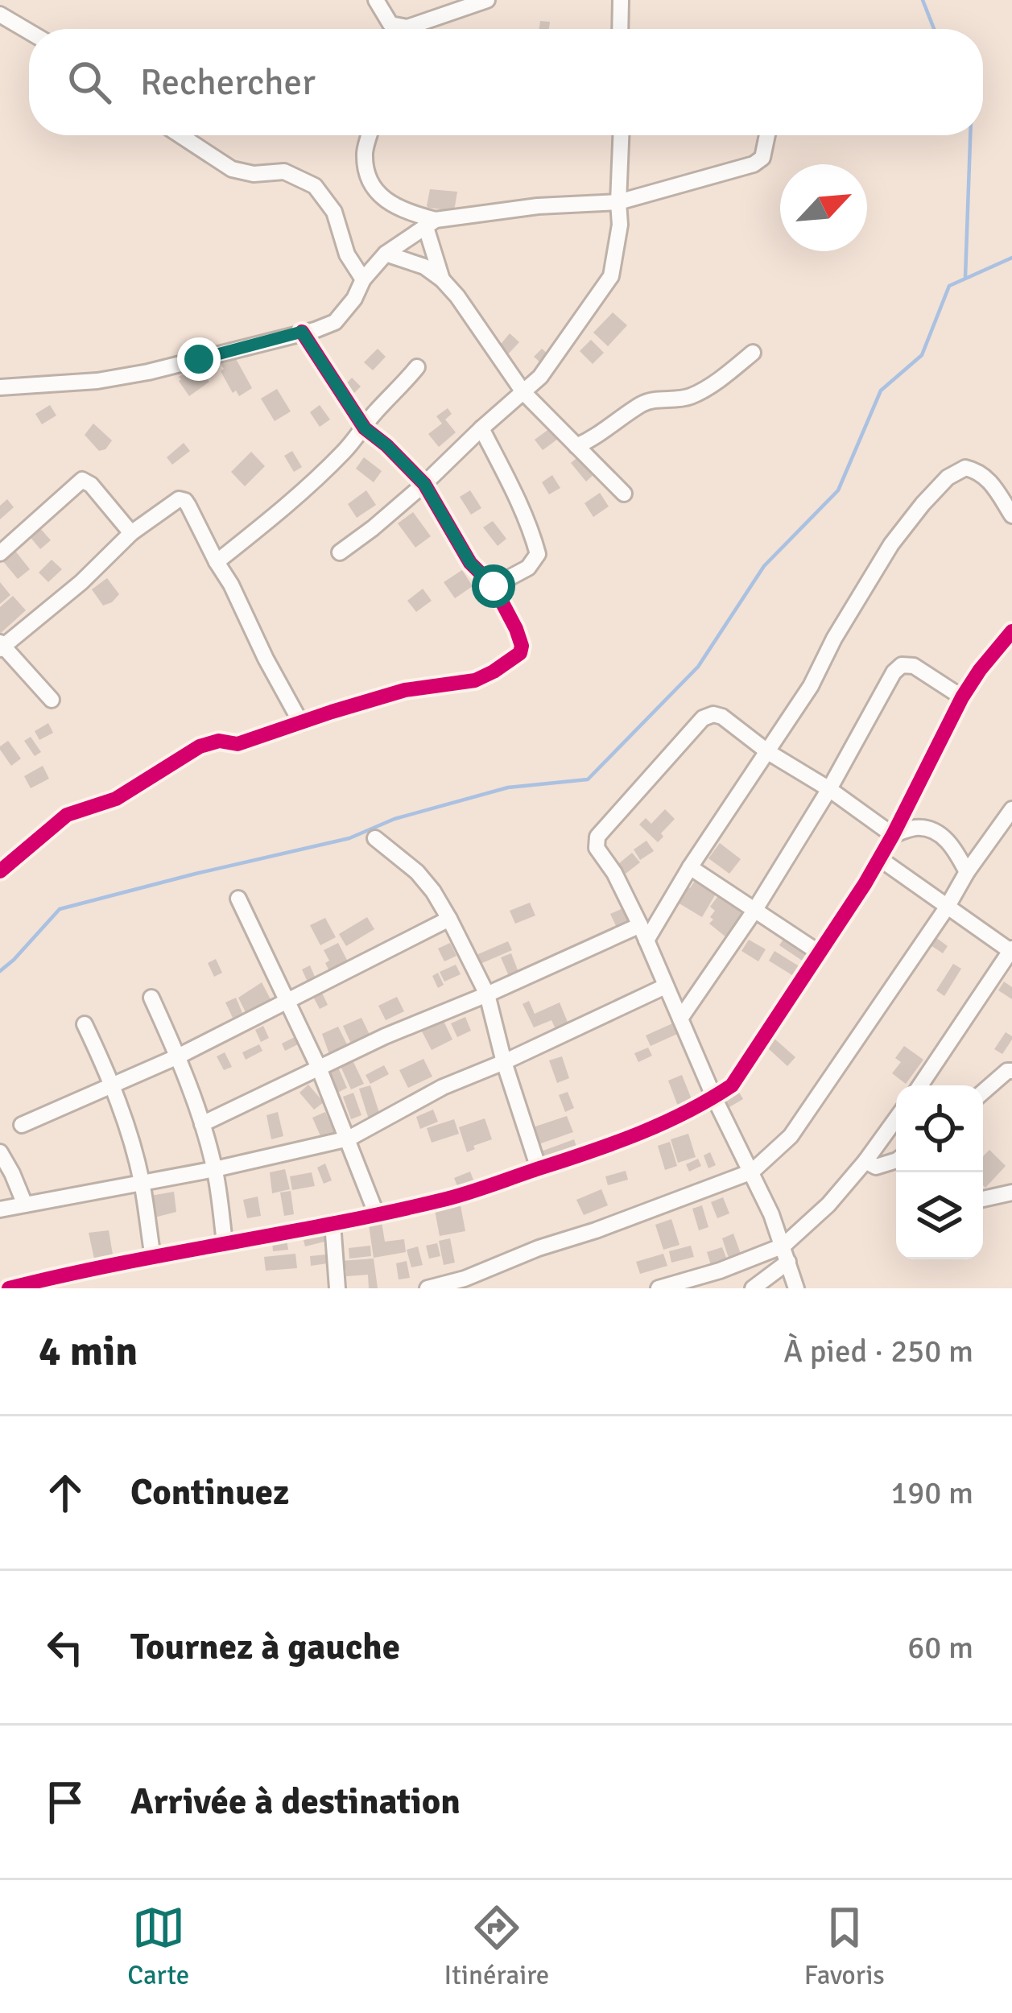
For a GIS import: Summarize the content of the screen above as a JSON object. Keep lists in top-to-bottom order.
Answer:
{
  "north": "top right",
  "page": {
    "search": "Rechercher",
    "heading": ["4 min", "À pied · 250 m"],
    "list": [
      ["Continuez", "190 m"],
      ["Tournez à gauche", "60 m"],
      "Arrivée à destination"
    ],
    "nav": ["Carte", "Itinéraire", "Favoris"]
  }
}
